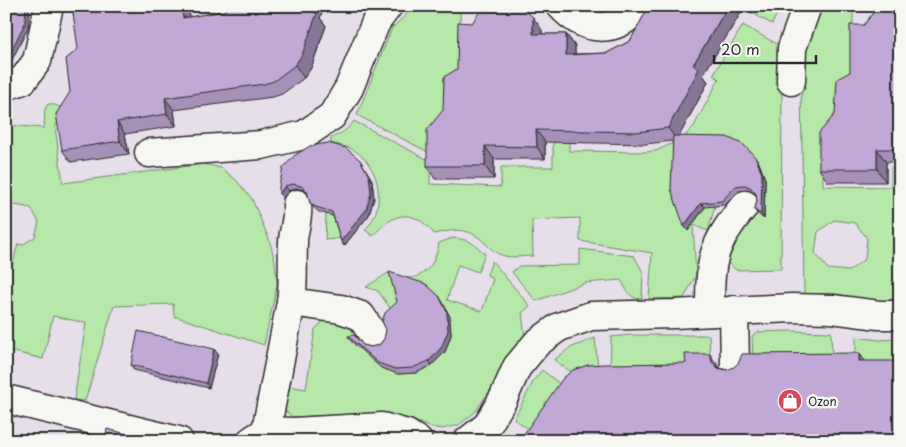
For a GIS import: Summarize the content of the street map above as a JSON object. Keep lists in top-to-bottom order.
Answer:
{
  "places": {
    "shop": ["Ozon"]
  },
  "scale_bar": "20 m"
}
